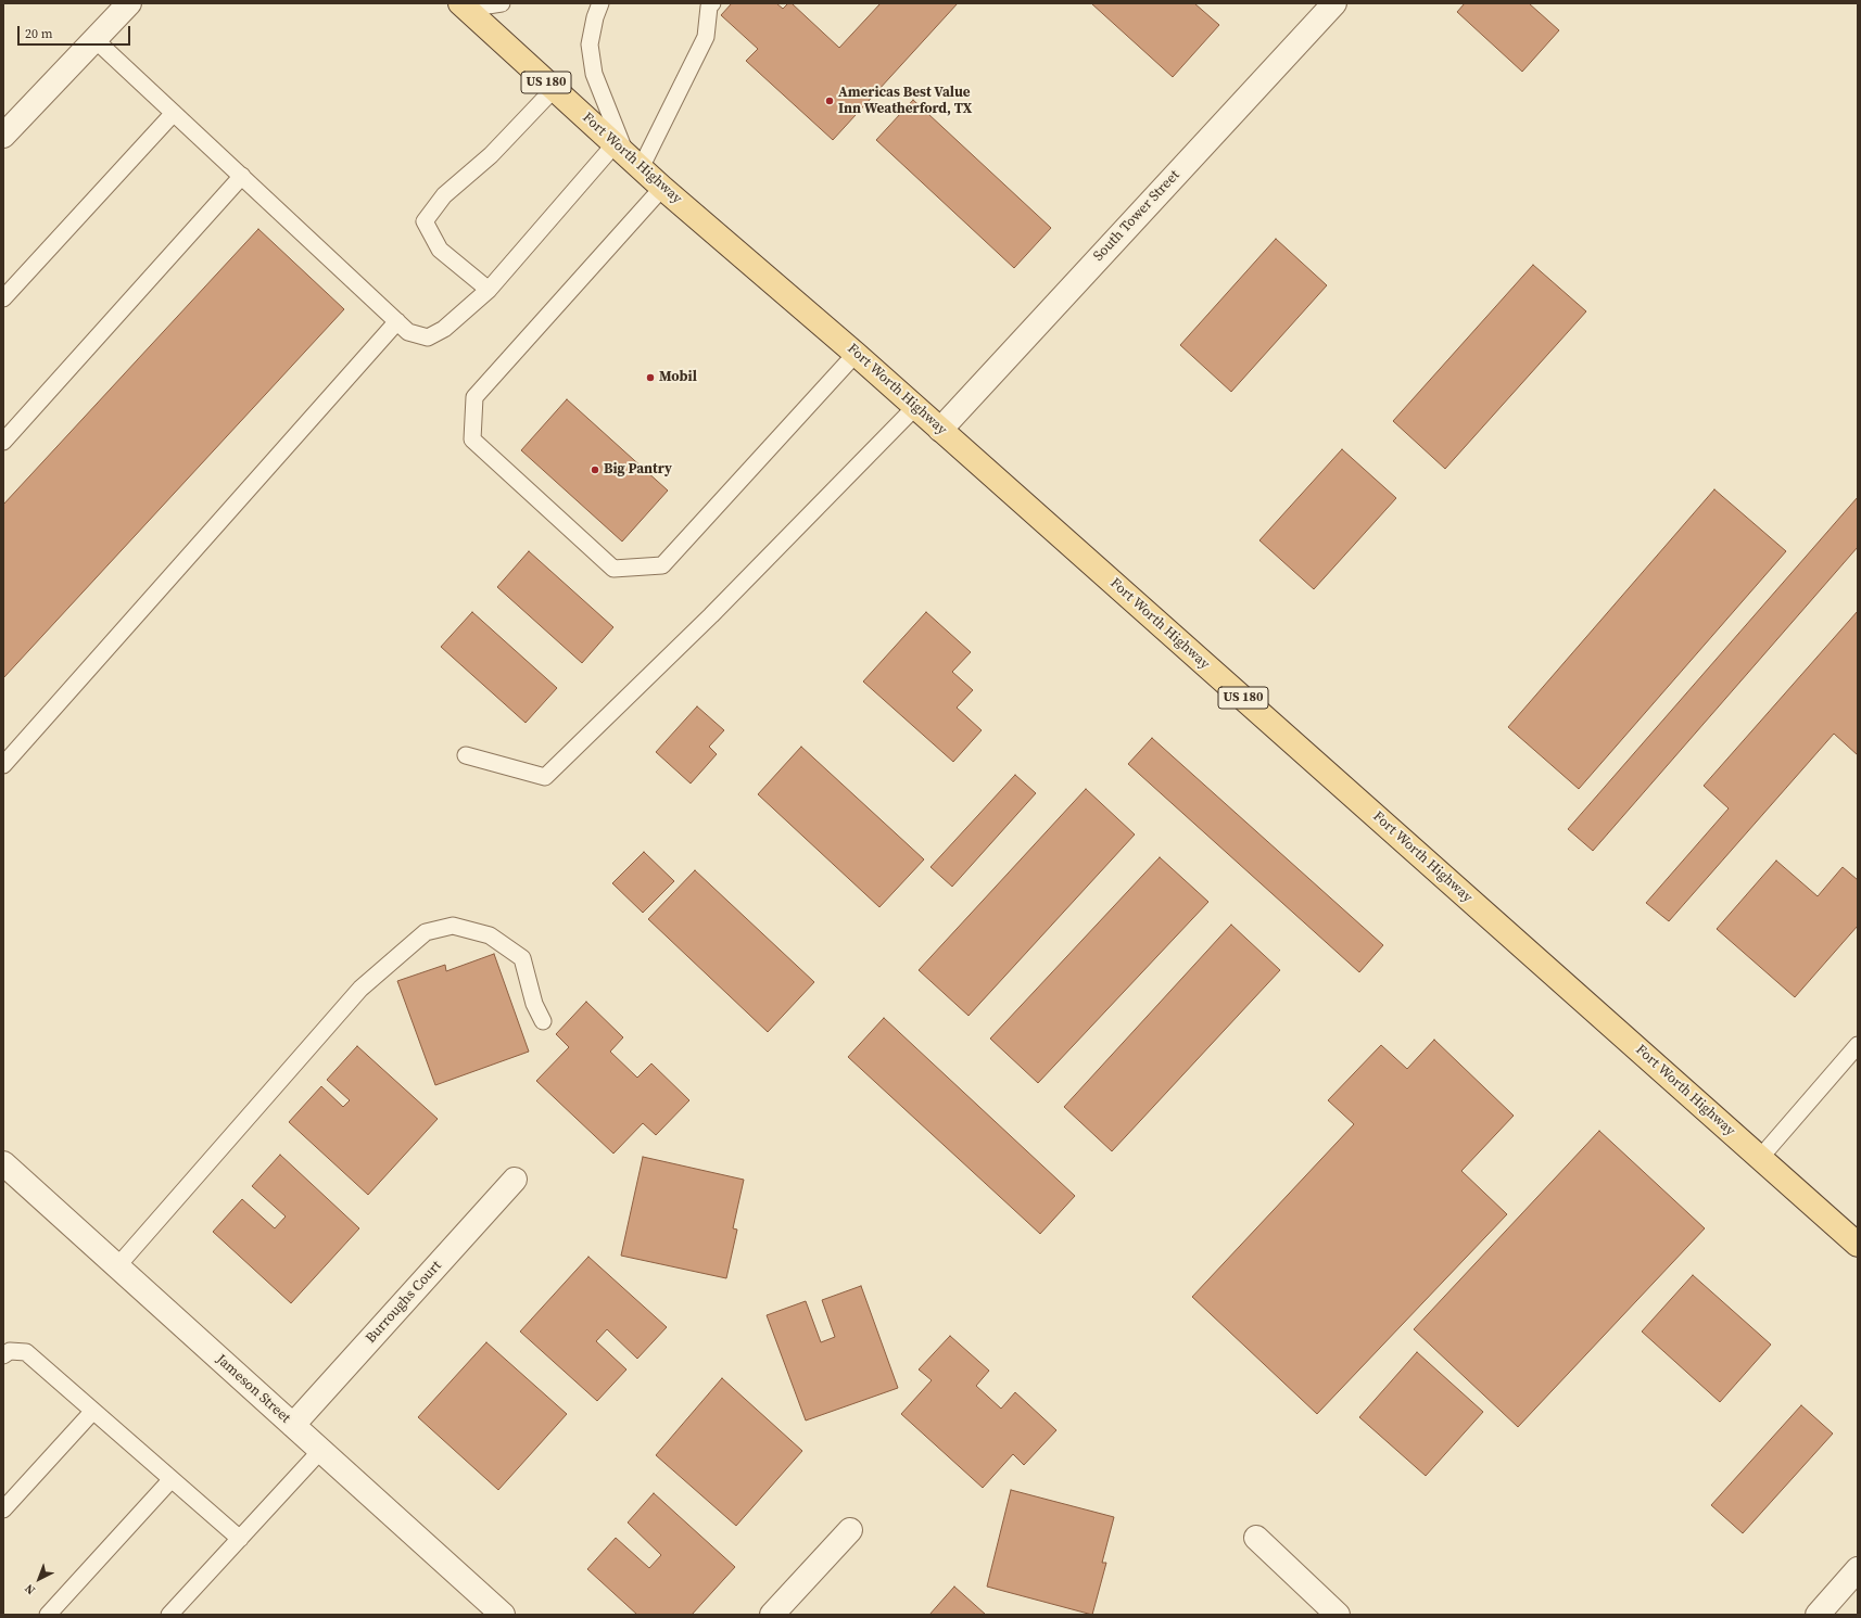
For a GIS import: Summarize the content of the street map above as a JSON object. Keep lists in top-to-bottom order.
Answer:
{
  "streets": {
    "main road": ["US 180", "Fort Worth Highway"],
    "street": ["South Tower Street", "Burroughs Court", "Jameson Street"]
  },
  "crossings": [
    ["Fort Worth Highway", "South Tower Street"],
    ["Burroughs Court", "Jameson Street"]
  ],
  "places": ["Americas Best Value Inn Weatherford, TX", "Mobil", "Big Pantry"],
  "scale_bar": "20 m",
  "north": "bottom left"
}
